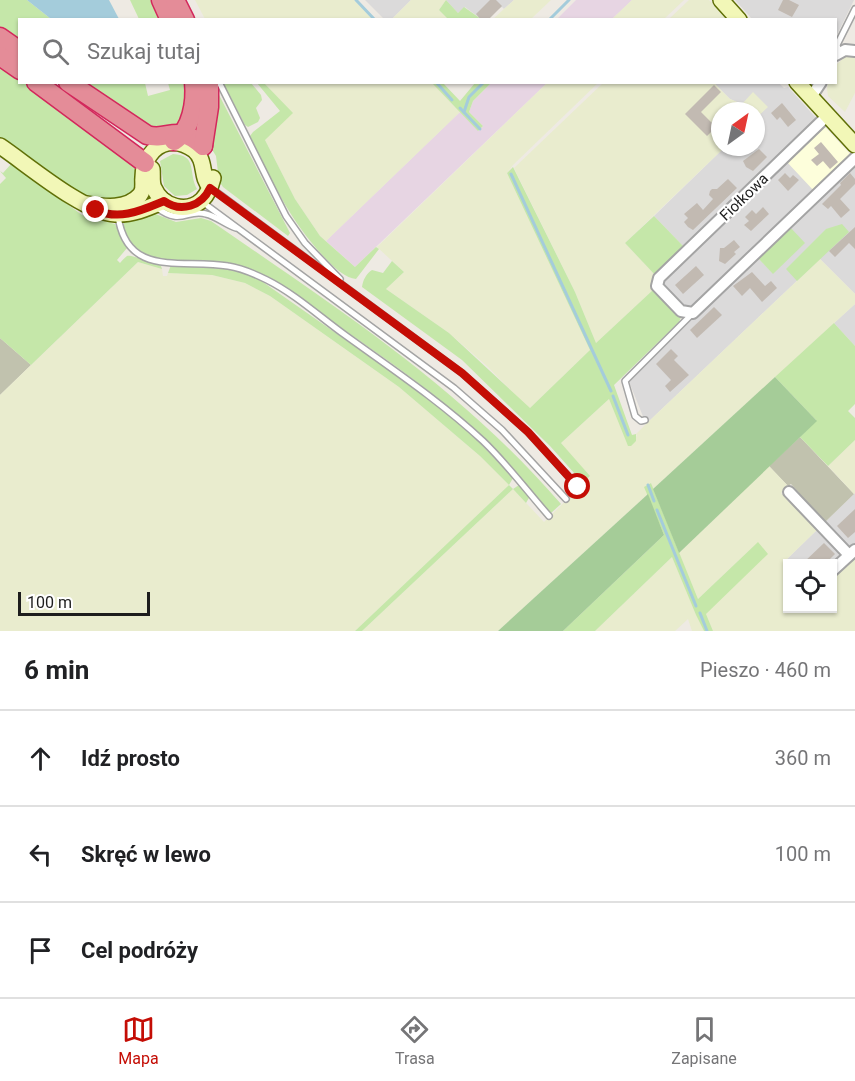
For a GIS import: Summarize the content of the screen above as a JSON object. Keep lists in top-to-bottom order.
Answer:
{
  "streets": {
    "street": ["Fiołkowa"]
  },
  "scale_bar": "100 m",
  "north": "top right",
  "page": {
    "search": "Szukaj tutaj",
    "scale": "100 m",
    "heading": ["6 min", "Pieszo · 460 m"],
    "list": [
      ["Idź prosto", "360 m"],
      ["Skręć w lewo", "100 m"],
      "Cel podróży"
    ],
    "nav": ["Mapa", "Trasa", "Zapisane"]
  }
}
